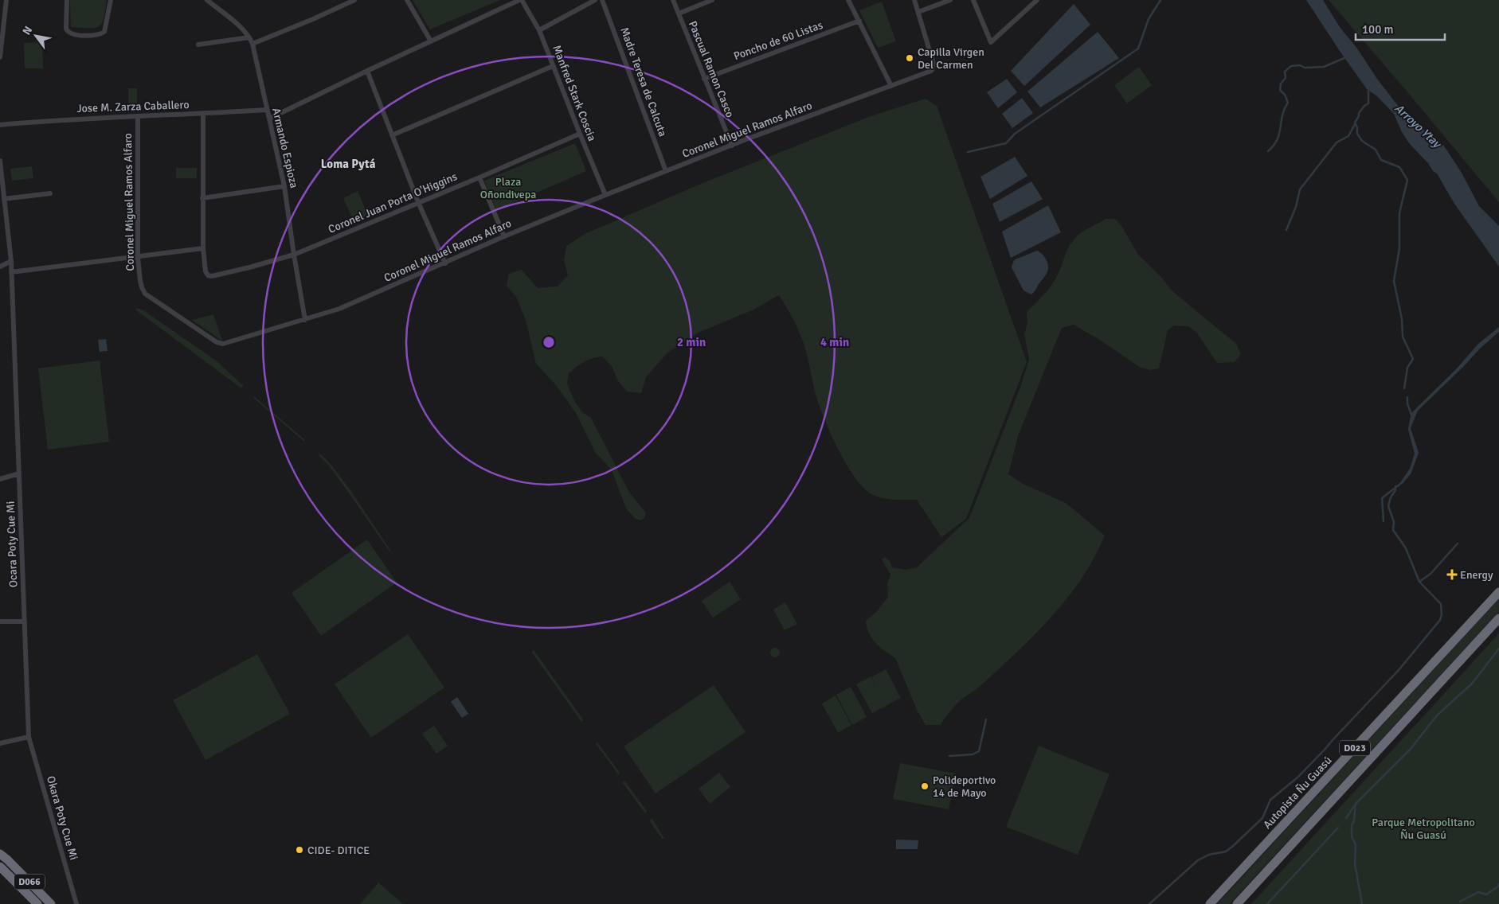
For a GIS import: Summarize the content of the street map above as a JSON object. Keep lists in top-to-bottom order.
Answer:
{
  "streets": {
    "highway": ["D023", "Autopista Ñu Guasú", "D066"],
    "street": [
      "Poncho de 60 Listas",
      "Pascual Ramon Casco",
      "Madre Teresa de Calcuta",
      "Manfred Stark Coscia",
      "Jose M. Zarza Caballero",
      "Coronel Miguel Ramos Alfaro",
      "Armando Espioza",
      "Coronel Juan Porta O'Higgins",
      "Ocara Poty Cue Mi",
      "Okara Poty Cue Mi"
    ]
  },
  "crossings": [
    ["Poncho de 60 Listas", "Pascual Ramon Casco"],
    ["Pascual Ramon Casco", "Coronel Miguel Ramos Alfaro"],
    ["Madre Teresa de Calcuta", "Coronel Miguel Ramos Alfaro"],
    ["Manfred Stark Coscia", "Coronel Miguel Ramos Alfaro"],
    ["Manfred Stark Coscia", "Coronel Juan Porta O'Higgins"],
    ["Jose M. Zarza Caballero", "Coronel Miguel Ramos Alfaro"],
    ["Jose M. Zarza Caballero", "Armando Espioza"],
    ["Coronel Miguel Ramos Alfaro", "Armando Espioza"],
    ["Armando Espioza", "Coronel Juan Porta O'Higgins"],
    ["Ocara Poty Cue Mi", "Okara Poty Cue Mi"]
  ],
  "districts": ["Loma Pytá"],
  "water": ["Arroyo Ytay"],
  "parks": ["Plaza Oñondivepa", "Parque Metropolitano Ñu Guasú"],
  "places": {
    "other": ["Capilla Virgen Del Carmen", "Polideportivo 14 de Mayo", "CIDE- DITICE"],
    "health": ["Energy"]
  },
  "scale_bar": "100 m",
  "north": "top left",
  "rings": ["2 min", "4 min"]
}
